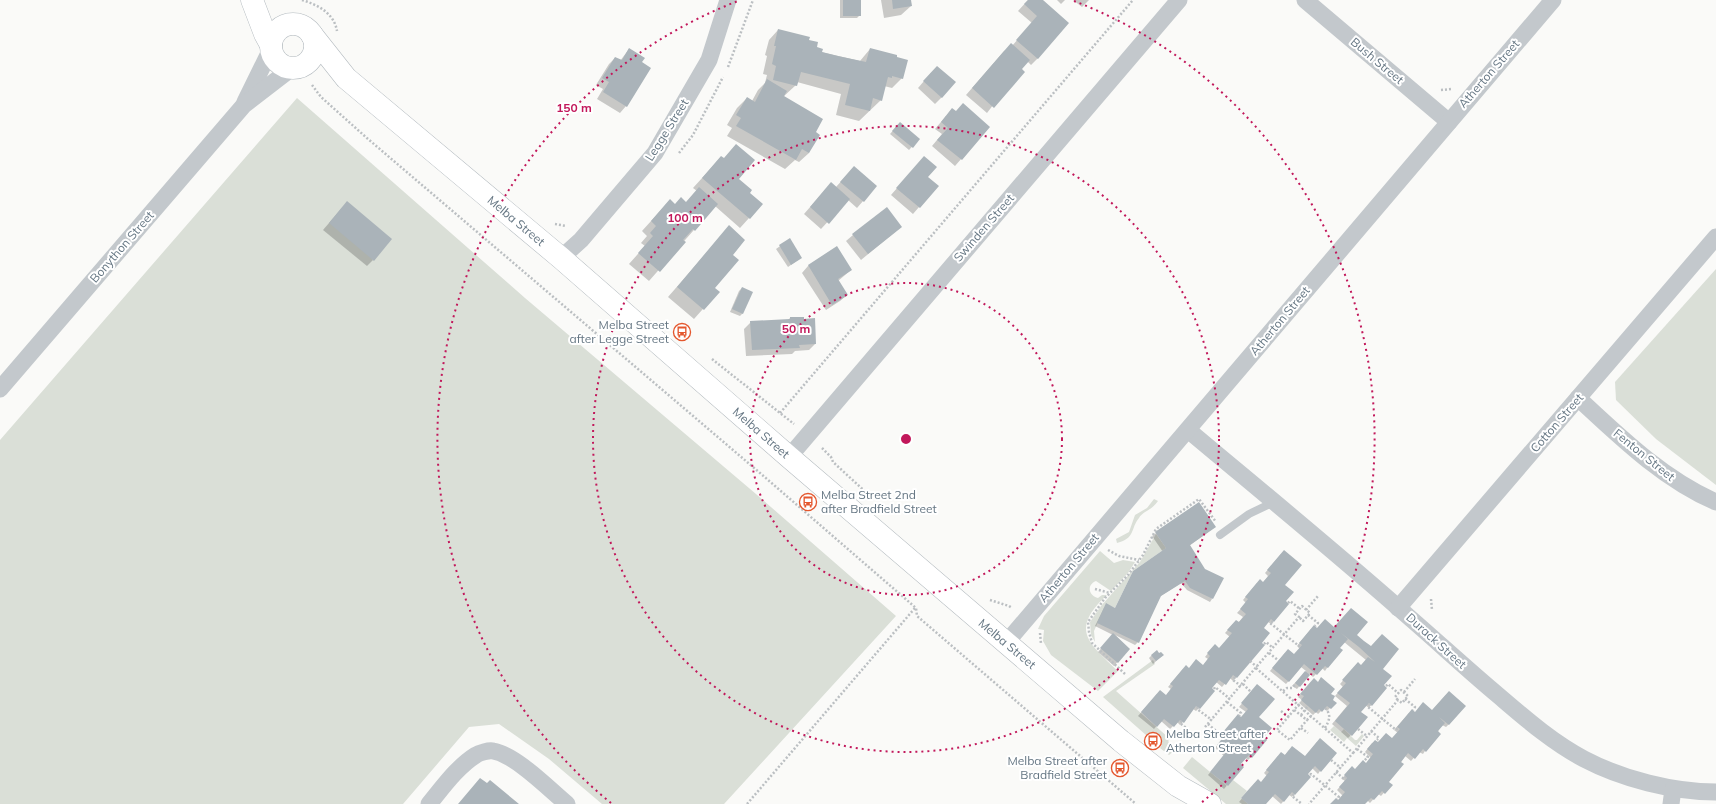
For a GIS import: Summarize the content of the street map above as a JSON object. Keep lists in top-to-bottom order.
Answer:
{
  "streets": {
    "street": [
      "Bush Street",
      "Atherton Street",
      "Legge Street",
      "Melba Street",
      "Swinden Street",
      "Bonython Street",
      "Cotton Street",
      "Fenton Street",
      "Durack Street"
    ]
  },
  "crossings": [
    ["Bush Street", "Atherton Street"],
    ["Atherton Street", "Melba Street"],
    ["Atherton Street", "Durack Street"],
    ["Legge Street", "Melba Street"],
    ["Melba Street", "Swinden Street"],
    ["Melba Street", "Bonython Street"],
    ["Cotton Street", "Fenton Street"],
    ["Cotton Street", "Durack Street"]
  ],
  "places": {
    "bus stop": [
      "Melba Street after Legge Street",
      "Melba Street 2nd after Bradfield Street",
      "Melba Street after Atherton Street",
      "Melba Street after Bradfield Street"
    ]
  },
  "rings": ["150 m", "100 m", "50 m"]
}
